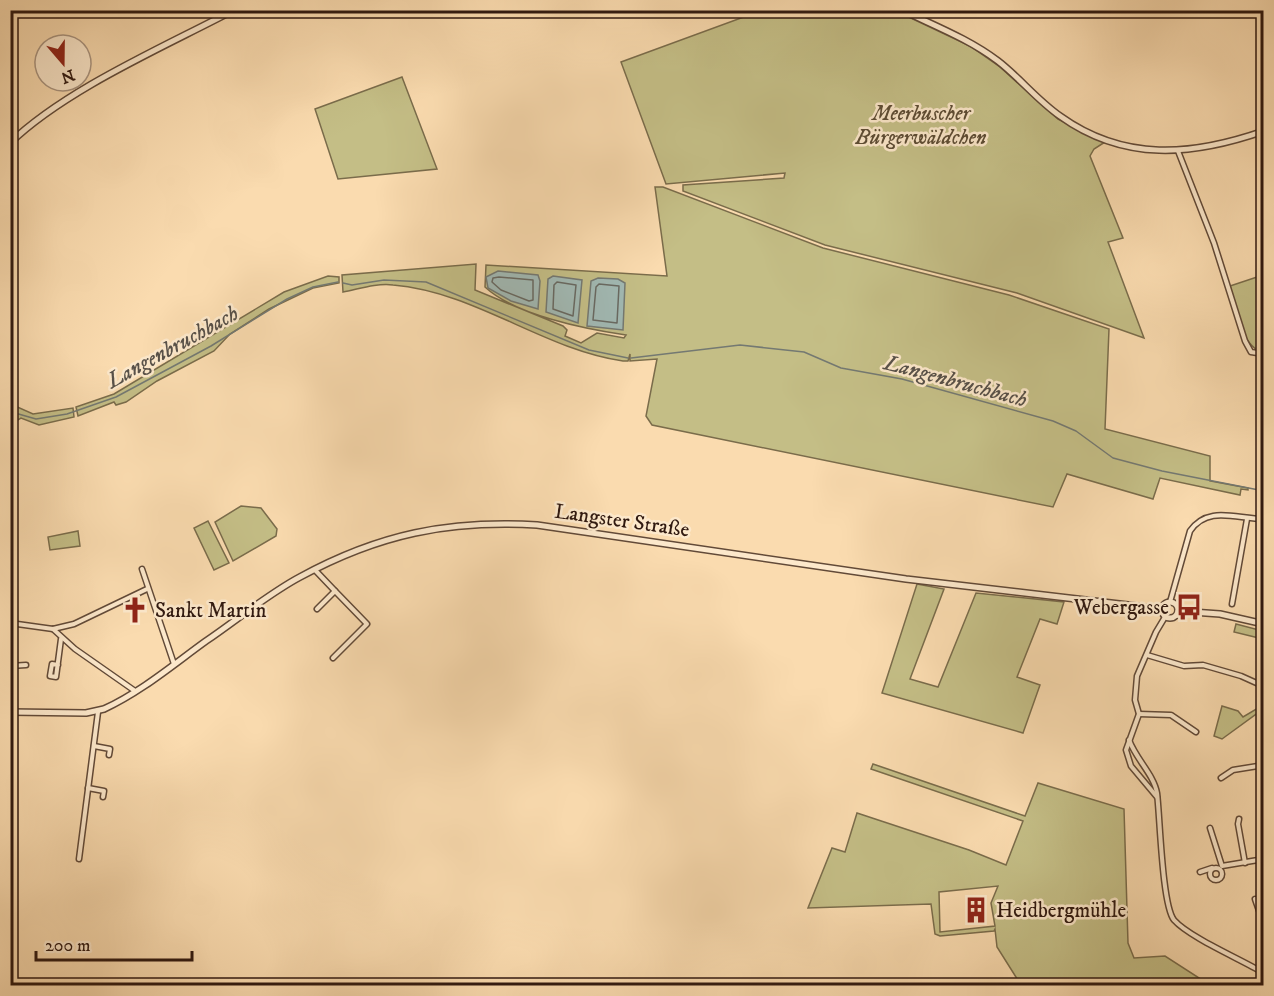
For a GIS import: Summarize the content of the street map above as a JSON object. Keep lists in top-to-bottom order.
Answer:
{
  "streets": {
    "street": ["Langster Straße"]
  },
  "water": ["Langenbruchbach"],
  "parks": ["Meerbuscher Bürgerwäldchen"],
  "places": {
    "bus stop": ["Webergasse"],
    "church": ["Sankt Martin"],
    "building": ["Heidbergmühle"]
  },
  "scale_bar": "200 m",
  "north": "bottom"
}
